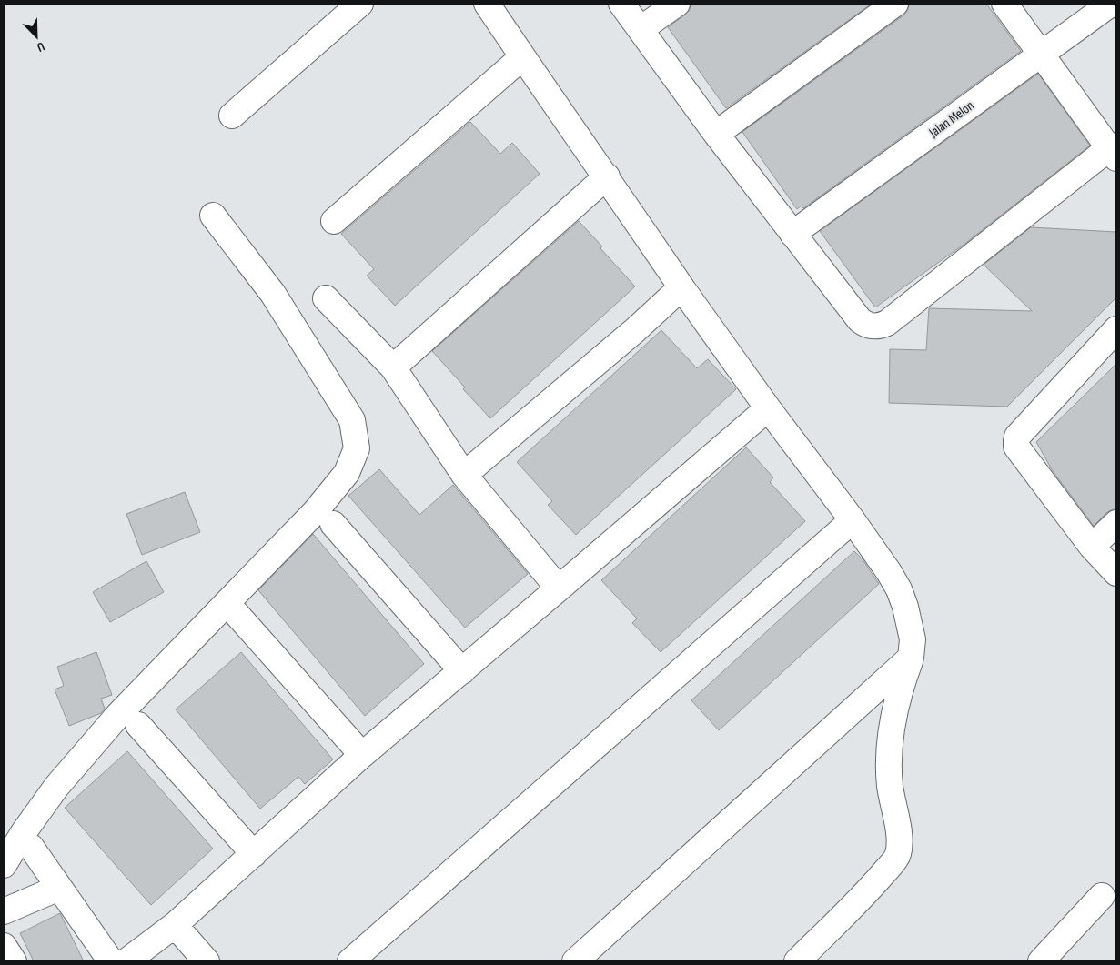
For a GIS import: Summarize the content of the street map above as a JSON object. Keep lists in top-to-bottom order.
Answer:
{
  "streets": {
    "street": ["Jalan Melon"]
  },
  "north": "bottom right"
}
